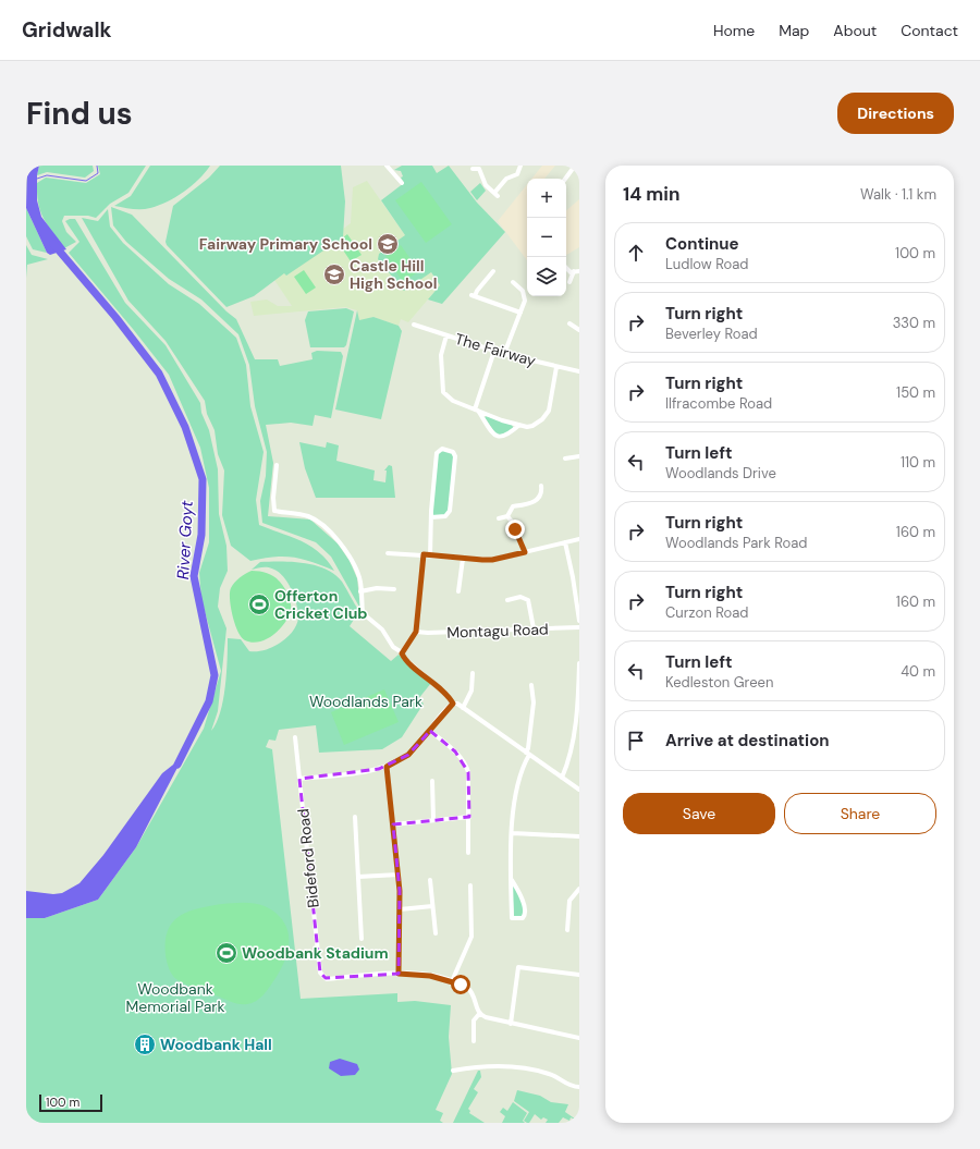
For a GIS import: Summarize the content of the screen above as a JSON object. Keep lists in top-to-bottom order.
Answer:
{
  "streets": {
    "street": ["The Fairway", "Montagu Road", "Bideford Road"]
  },
  "water": ["River Goyt"],
  "parks": ["Woodlands Park", "Woodbank Memorial Park"],
  "places": {
    "school or university": ["Fairway Primary School", "Castle Hill High School"],
    "sports": ["Offerton Cricket Club", "Woodbank Stadium"],
    "building": ["Woodbank Hall"]
  },
  "scale_bar": "100 m",
  "page": {
    "header": "Gridwalk",
    "nav": [
      "Home",
      "Map",
      "About",
      "Contact"
    ],
    "buttons": [
      "Directions",
      ["Save", "Share"]
    ],
    "title": "Find us",
    "heading": ["14 min", "Walk · 1.1 km"],
    "map_buttons": ["+", "−"],
    "list": [
      ["Continue", "Ludlow Road", "100 m"],
      ["Turn right", "Beverley Road", "330 m"],
      ["Turn right", "Ilfracombe Road", "150 m"],
      ["Turn left", "Woodlands Drive", "110 m"],
      ["Turn right", "Woodlands Park Road", "160 m"],
      ["Turn right", "Curzon Road", "160 m"],
      ["Turn left", "Kedleston Green", "40 m"],
      "Arrive at destination"
    ],
    "scale": "100 m"
  }
}
